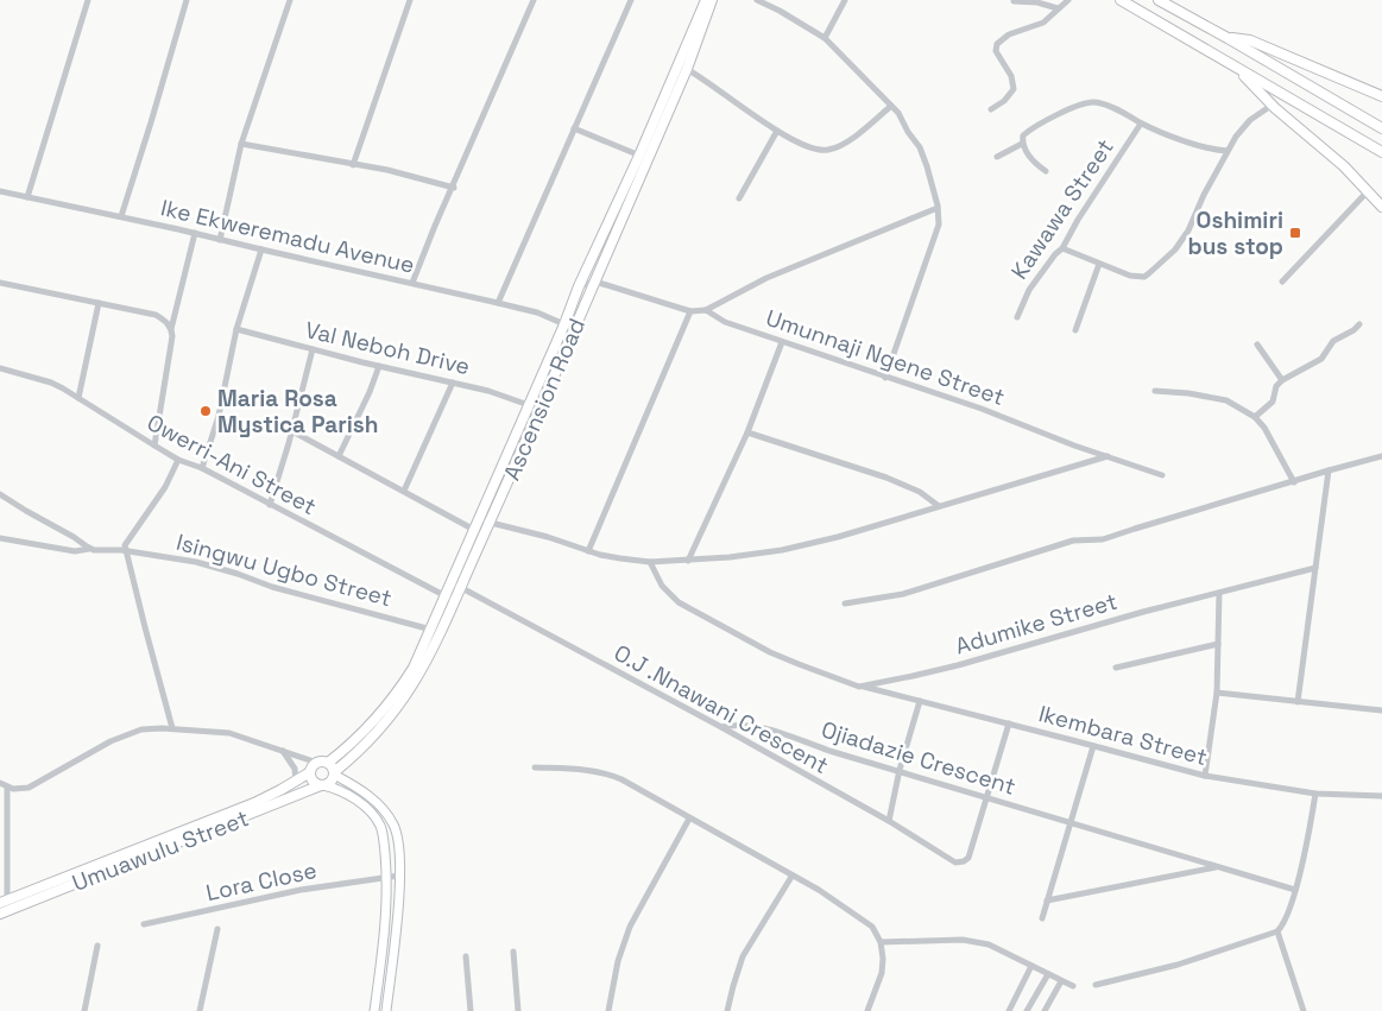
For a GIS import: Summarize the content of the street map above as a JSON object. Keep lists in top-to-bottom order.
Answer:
{
  "streets": {
    "main road": ["Ascension Road", "Umuawulu Street"],
    "street": [
      "Kawawa Street",
      "Ike Ekweremadu Avenue",
      "Val Neboh Drive",
      "Umunnaji Ngene Street",
      "Owerri-Ani Street",
      "Isingwu Ugbo Street",
      "Adumike Street",
      "O.J .Nnawani Crescent",
      "Ikembara Street",
      "Ojiadazie Crescent",
      "Lora Close"
    ]
  },
  "crossings": [
    ["Ike Ekweremadu Avenue", "Ascension Road"],
    ["Val Neboh Drive", "Ascension Road"],
    ["Ascension Road", "Owerri-Ani Street"],
    ["Ascension Road", "Isingwu Ugbo Street"],
    ["Ascension Road", "O.J .Nnawani Crescent"],
    ["Ascension Road", "Umuawulu Street"],
    ["Adumike Street", "Ikembara Street"],
    ["O.J .Nnawani Crescent", "Ojiadazie Crescent"]
  ],
  "places": {
    "transit": ["Oshimiri bus stop"],
    "other": ["Maria Rosa Mystica Parish"]
  }
}
